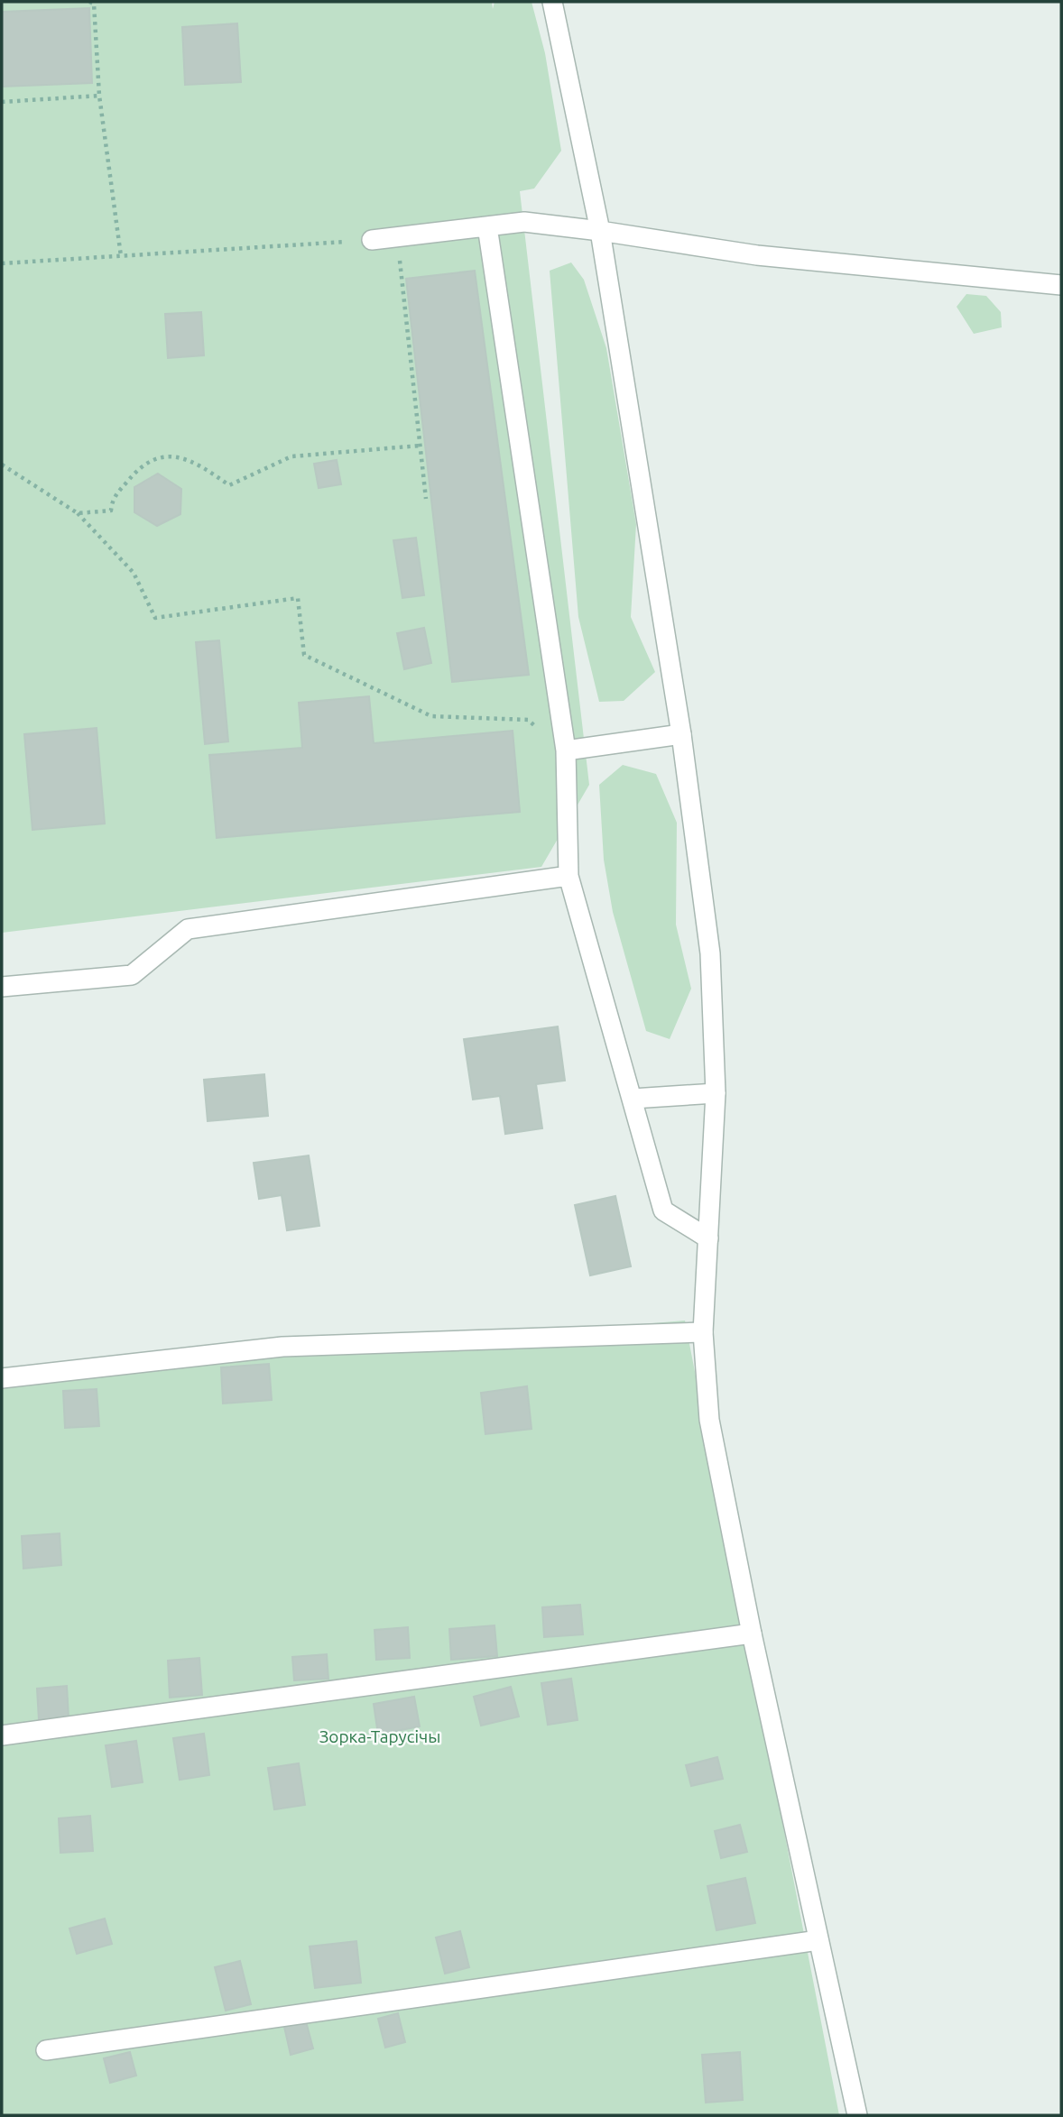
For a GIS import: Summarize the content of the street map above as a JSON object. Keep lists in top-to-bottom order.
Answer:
{
  "parks": ["Зорка-Тарусічы"]
}
